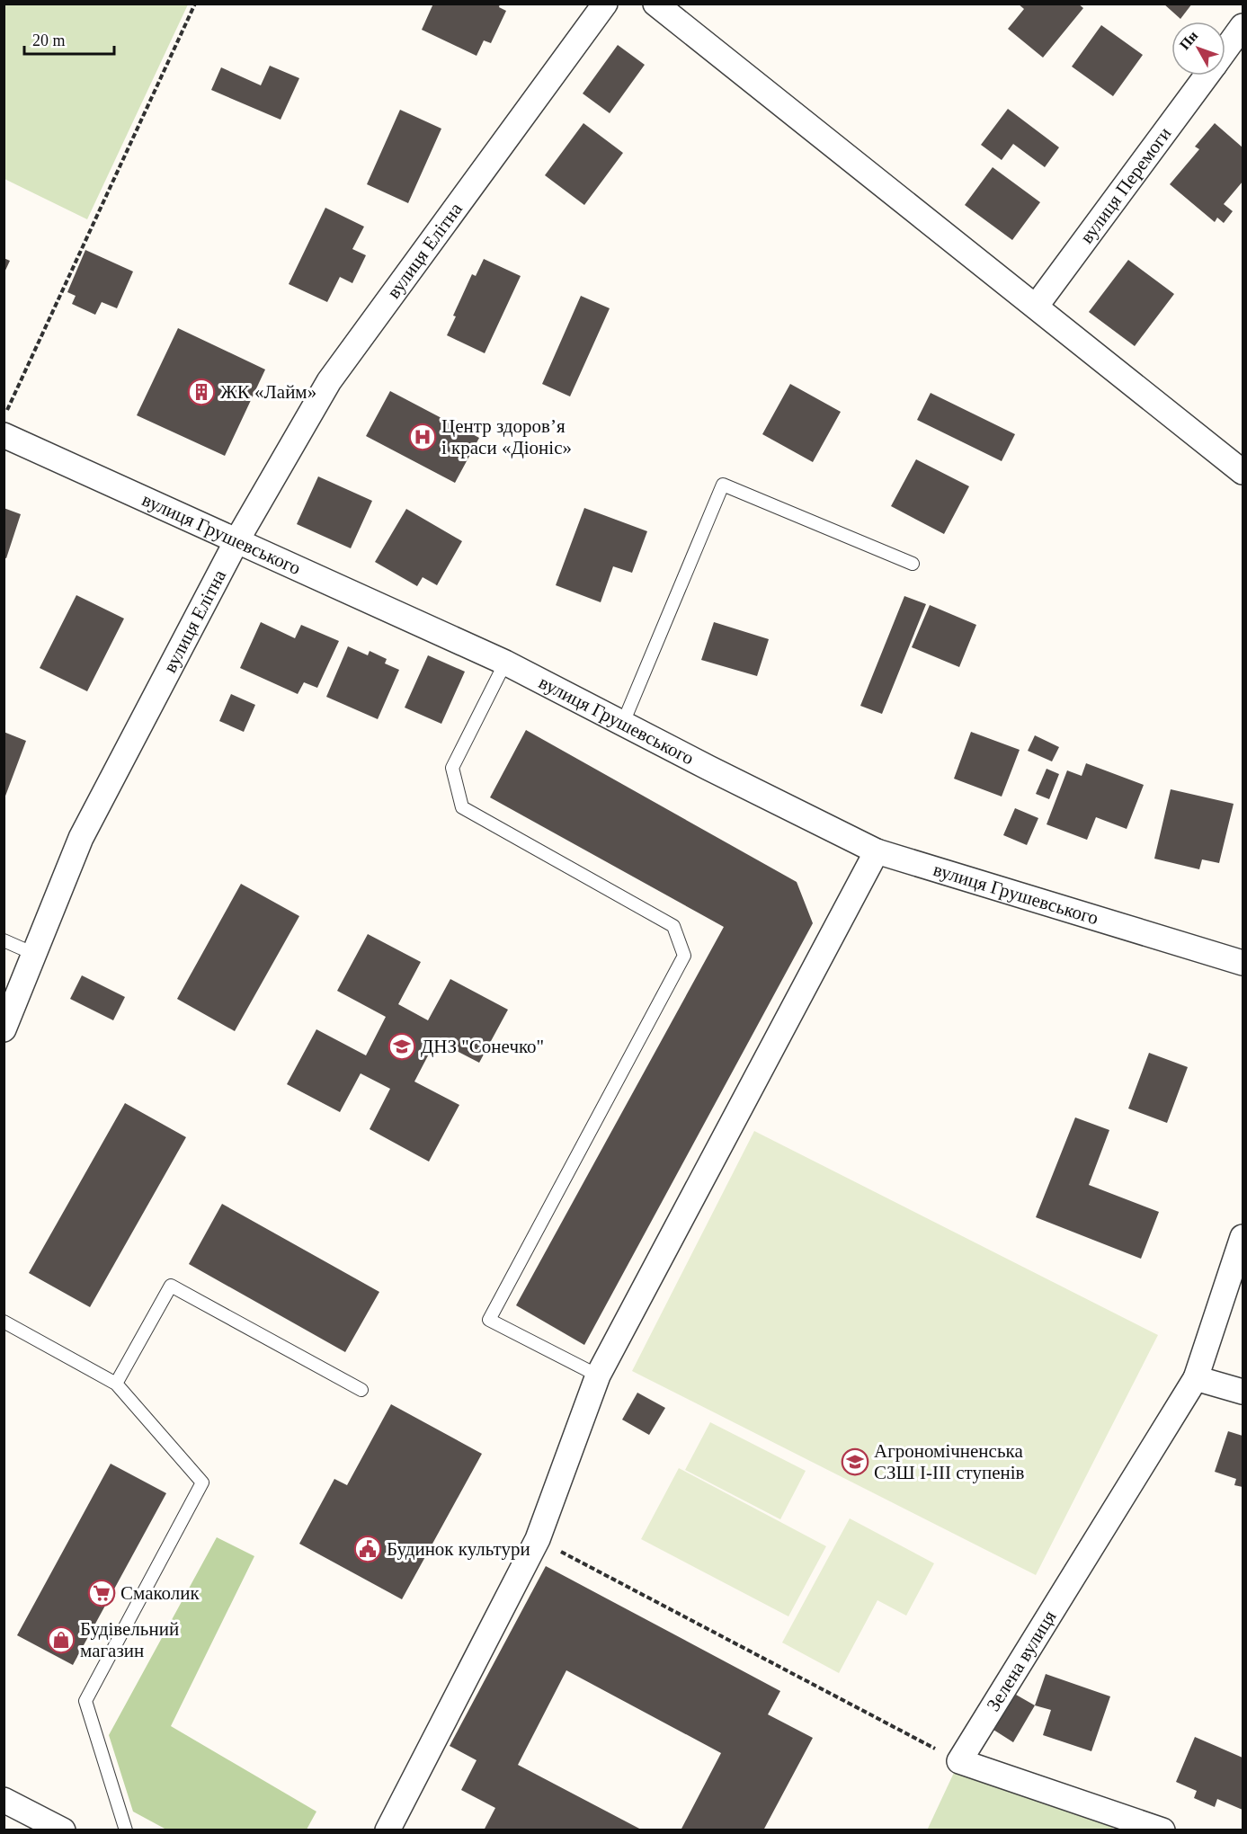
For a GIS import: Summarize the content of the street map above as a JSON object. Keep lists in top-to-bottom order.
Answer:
{
  "streets": {
    "street": [
      "вулиця Перемоги",
      "вулиця Елітна",
      "вулиця Грушевського",
      "Зелена вулиця"
    ]
  },
  "crossings": [
    ["вулиця Елітна", "вулиця Грушевського"]
  ],
  "places": {
    "building": ["ЖК «Лайм»"],
    "hospital": ["Центр здоровʼя і краси «Діоніс»"],
    "school or university": ["ДНЗ \"Сонечко\"", "Агрономічненська СЗШ І-ІІІ ступенів"],
    "public building": ["Будинок культури"],
    "supermarket": ["Смаколик"],
    "shop": ["Будівельний магазин"]
  },
  "scale_bar": "20 m",
  "north": "top left"
}
